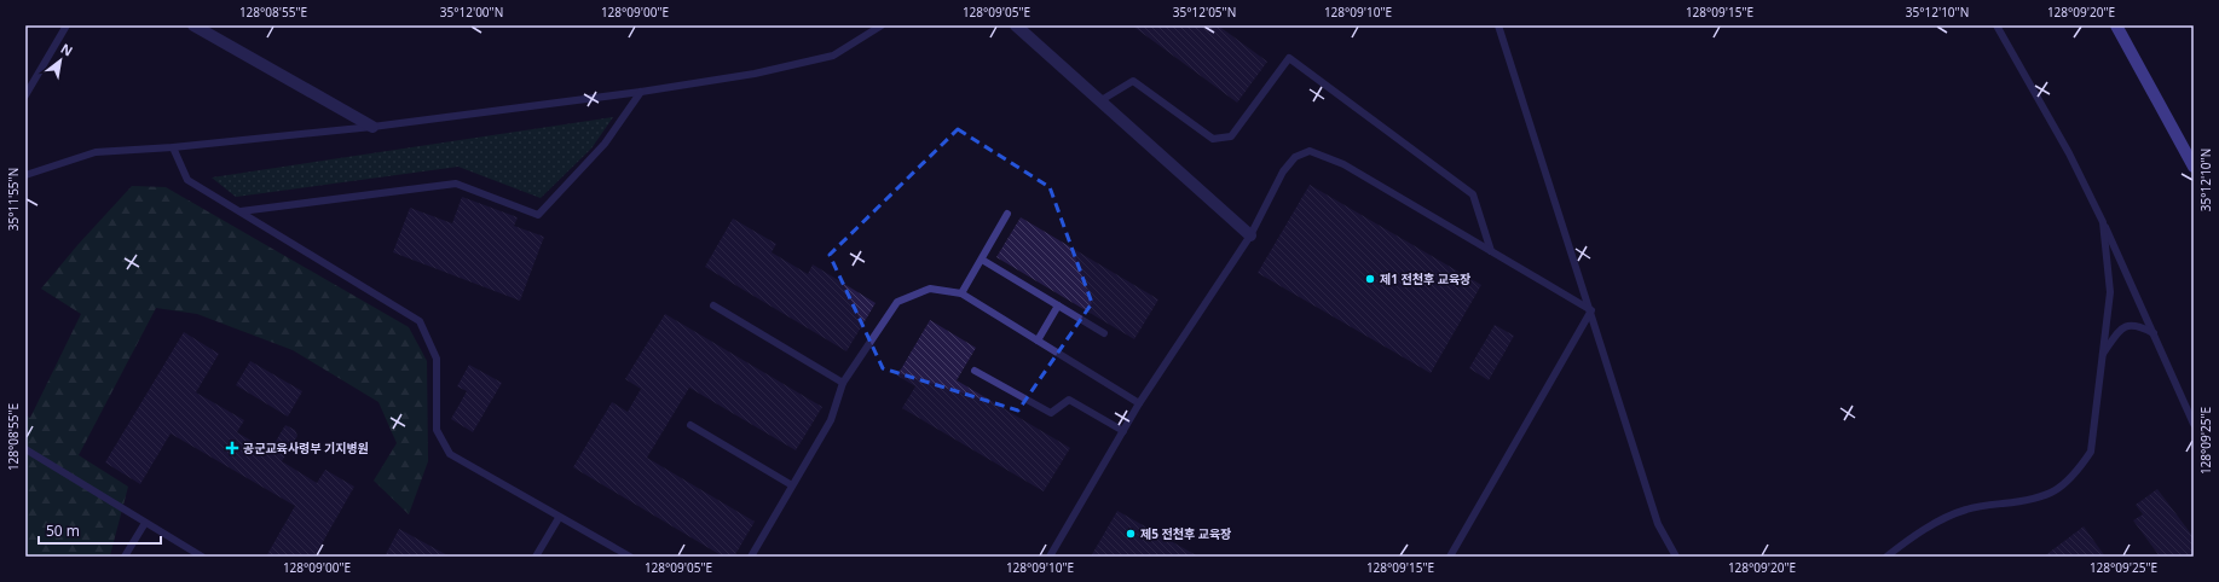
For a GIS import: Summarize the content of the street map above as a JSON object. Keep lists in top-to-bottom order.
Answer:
{
  "places": {
    "other": ["제1 전천후 교육장", "제5 전천후 교육장"],
    "health": ["공군교육사령부 기지병원"]
  },
  "scale_bar": "50 m",
  "north": "top right",
  "coordinates": [
    "128°08'55\"E",
    "35°12'00\"N",
    "128°09'00\"E",
    "128°09'05\"E",
    "35°12'05\"N",
    "128°09'10\"E",
    "128°09'15\"E",
    "35°12'10\"N",
    "128°09'20\"E",
    "35°11'55\"N",
    "128°09'25\"E"
  ]
}
